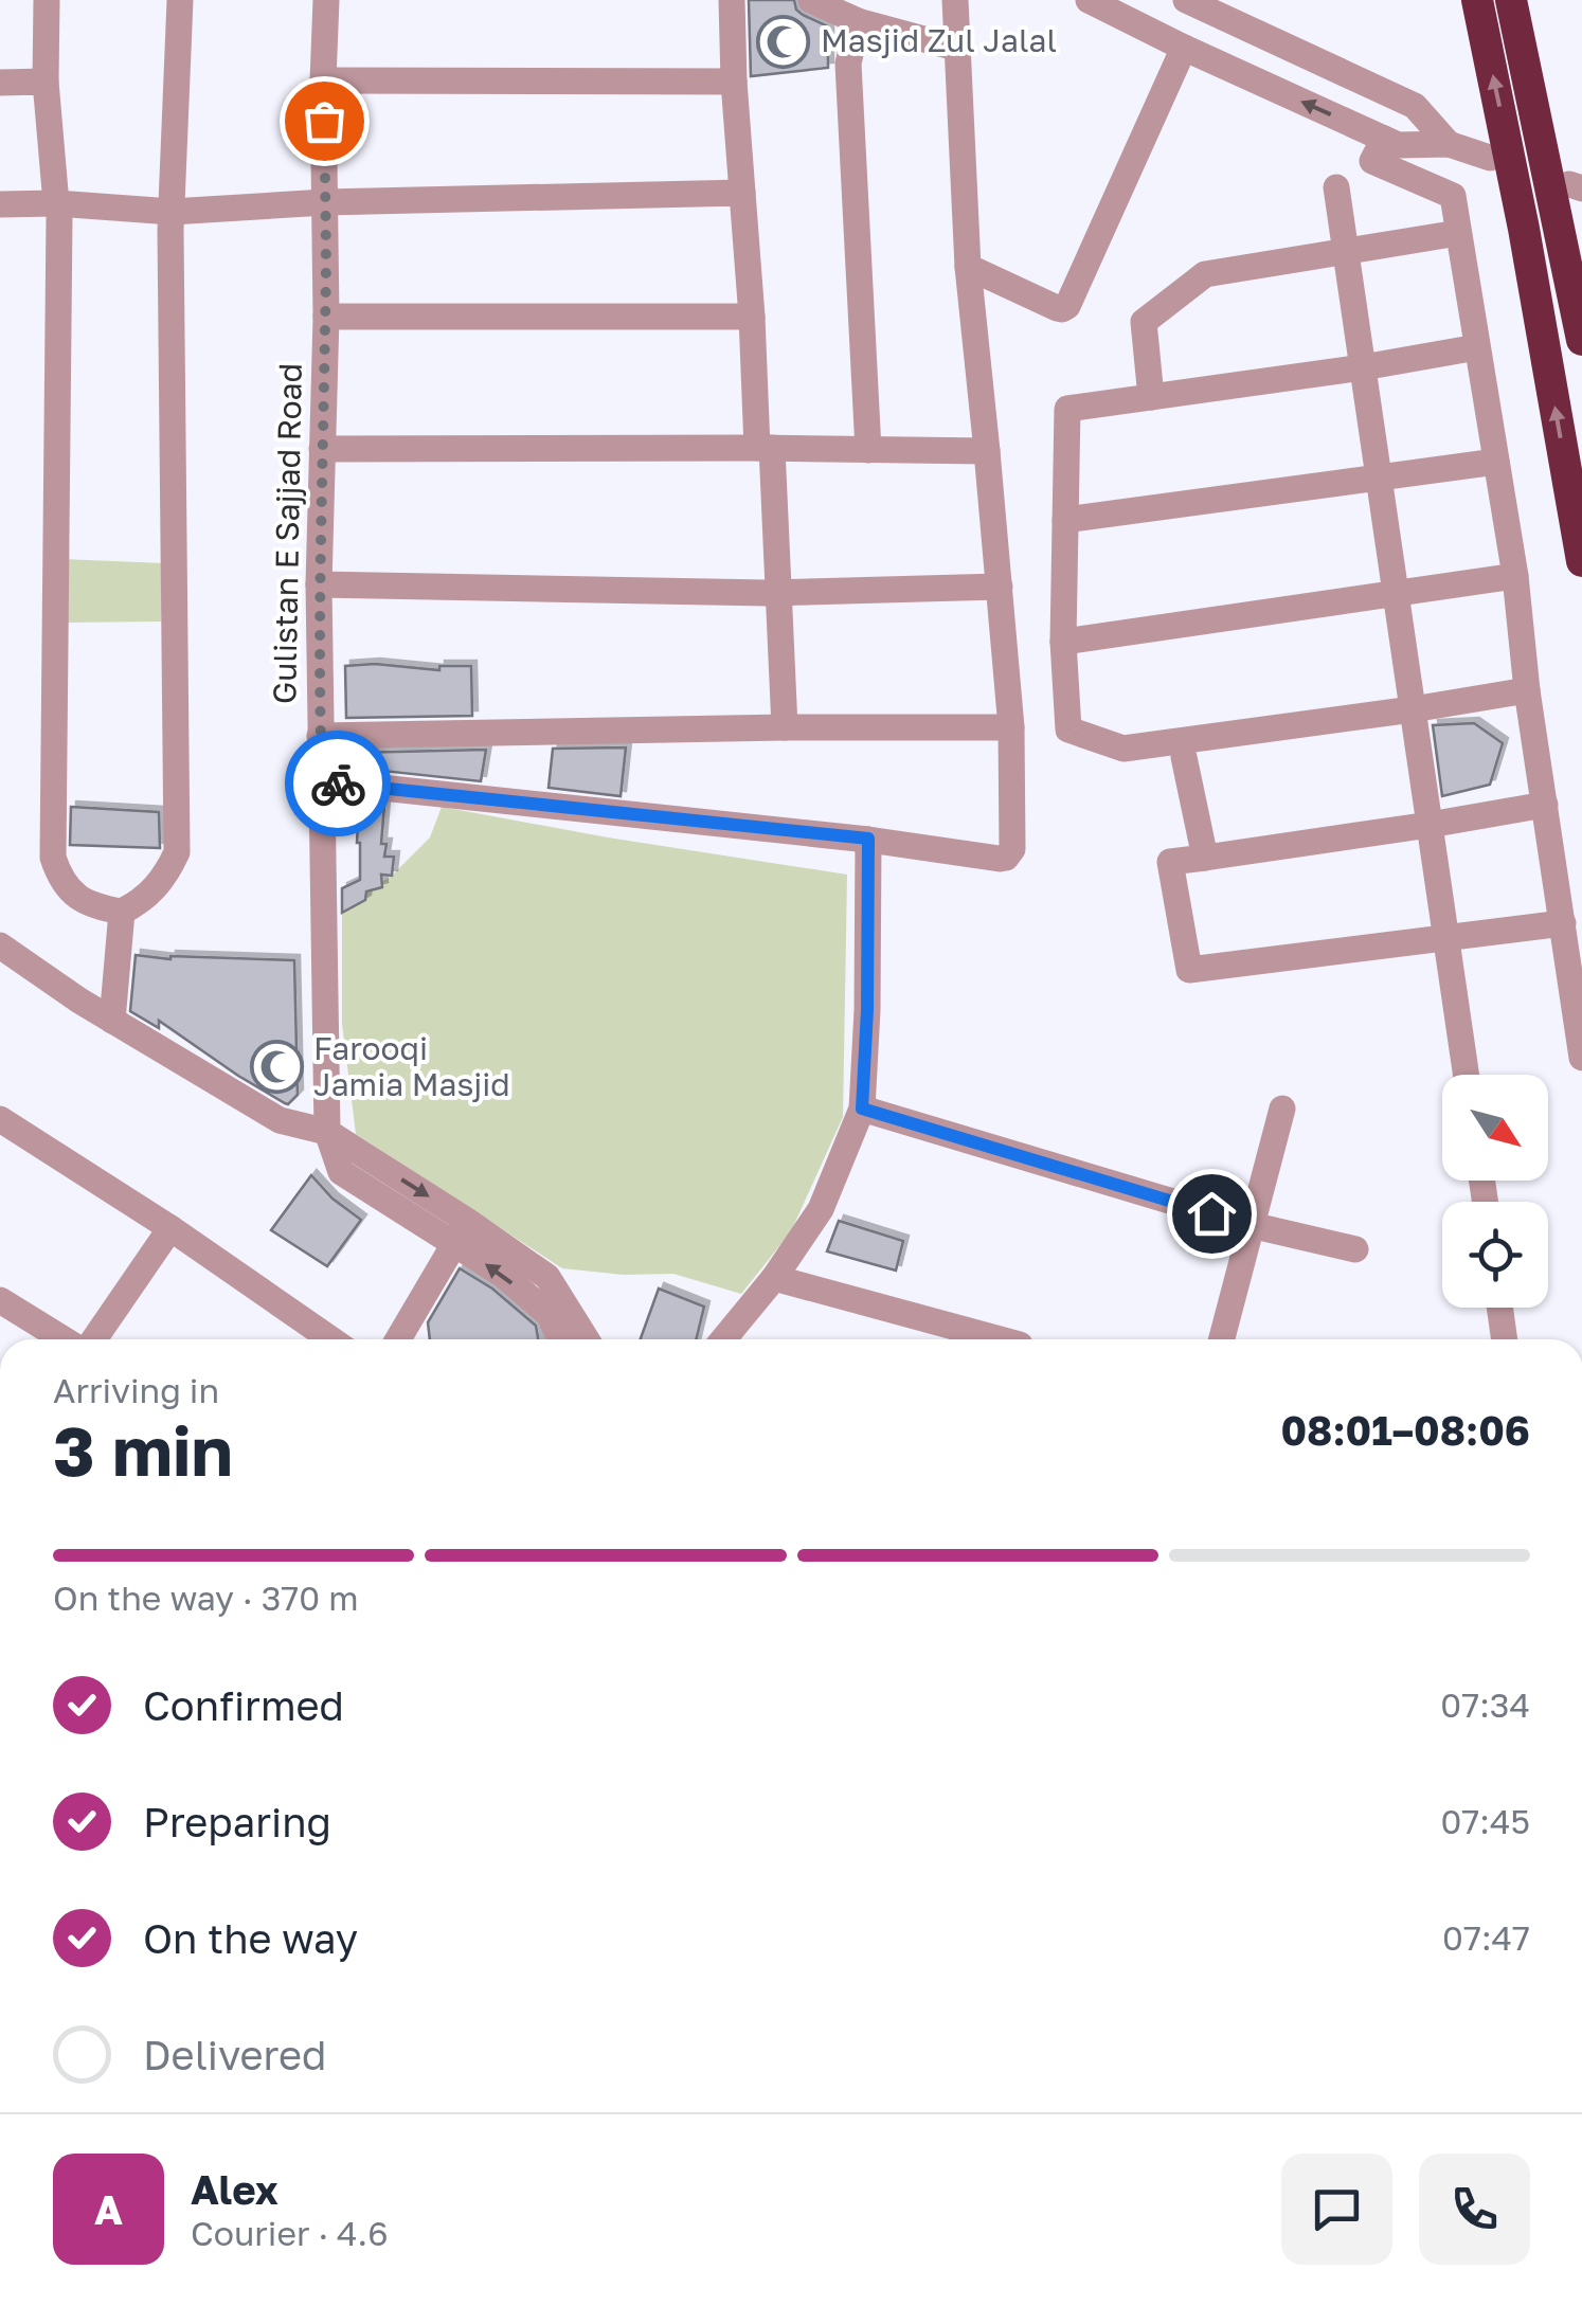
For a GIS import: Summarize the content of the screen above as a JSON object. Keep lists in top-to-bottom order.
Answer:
{
  "streets": {
    "street": ["Gulistan E Sajjad Road"]
  },
  "places": {
    "mosque": ["Masjid Zul Jalal", "Farooqi Jamia Masjid"]
  },
  "north": "bottom right",
  "page": {
    "heading": ["3 min", "Arriving in", "08:01–08:06"],
    "panel": ["Alex", "Courier · 4.6"],
    "bar": "On the way · 370 m",
    "list": [
      ["Confirmed", "07:34"],
      ["Preparing", "07:45"],
      ["On the way", "07:47"],
      "Delivered"
    ],
    "round": "A"
  }
}
